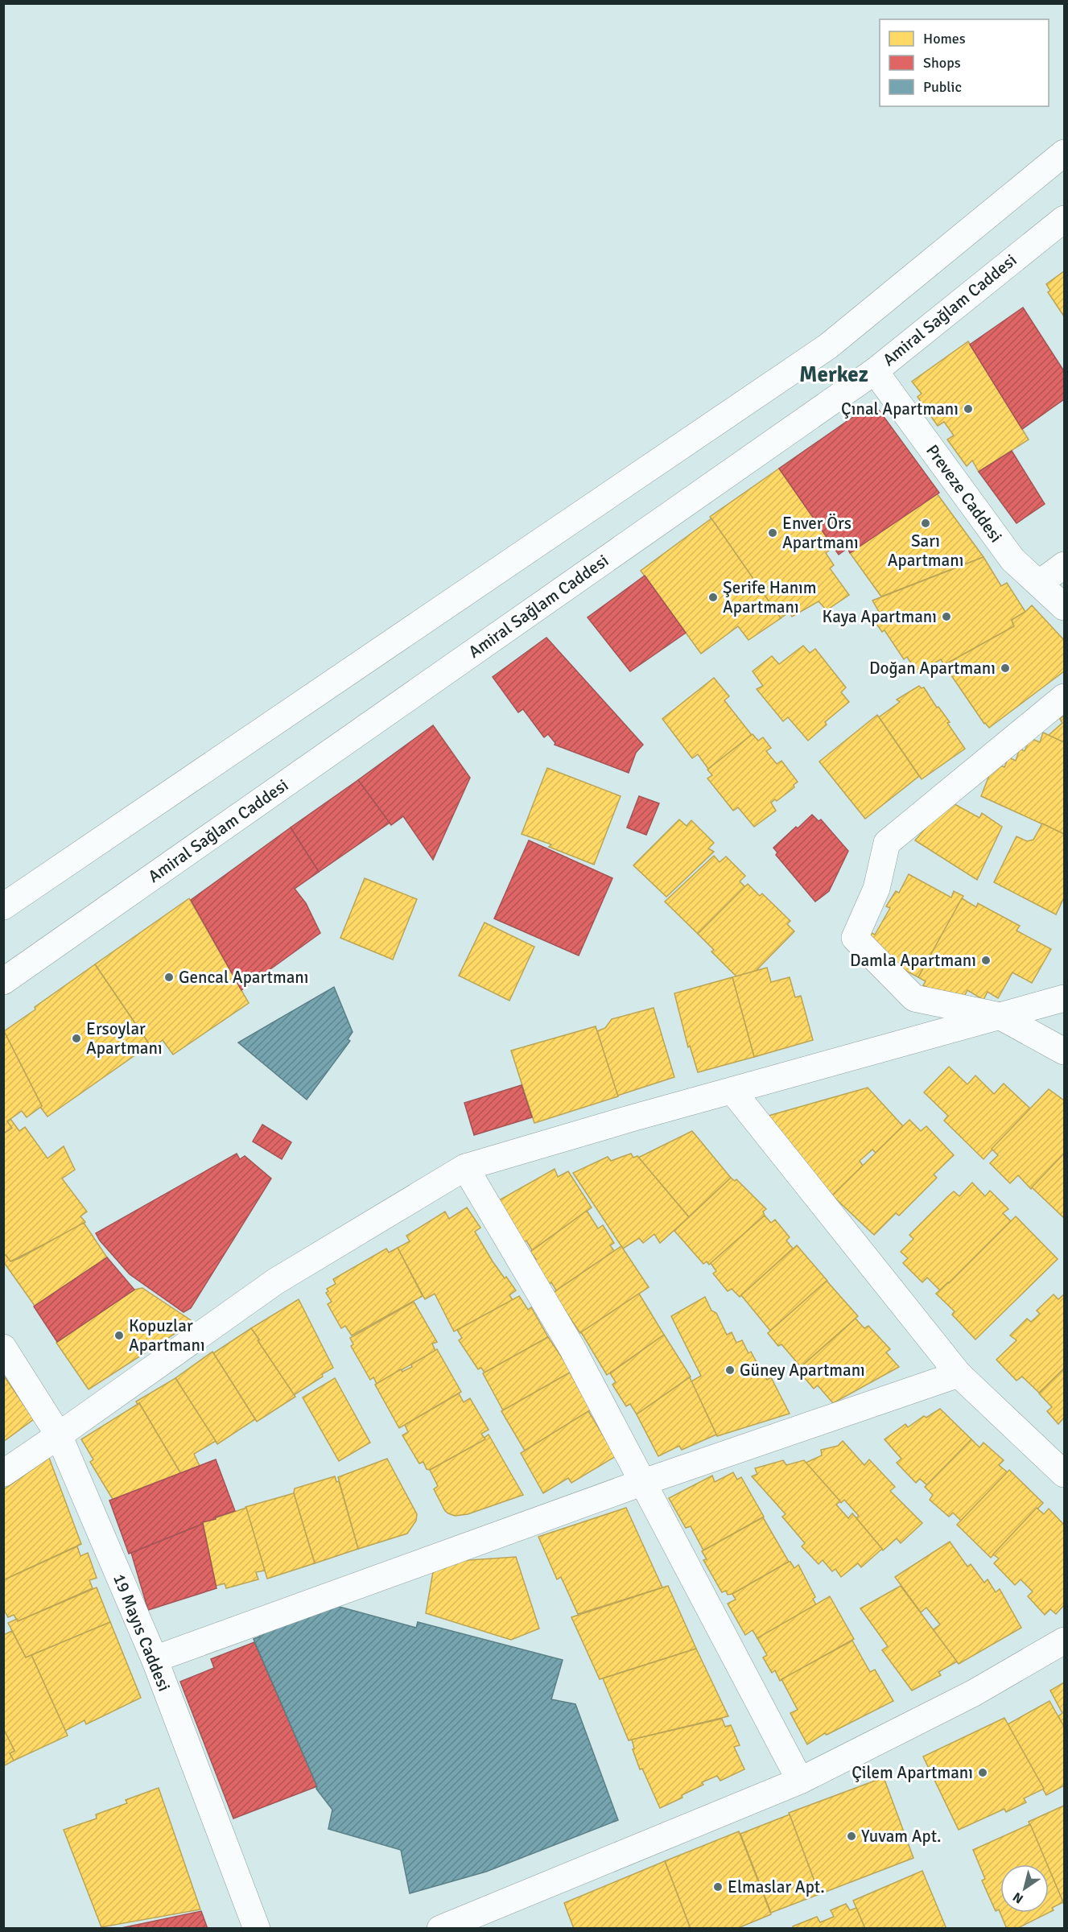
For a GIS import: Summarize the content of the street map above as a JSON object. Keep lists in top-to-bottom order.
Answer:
{
  "streets": {
    "street": ["Amiral Sağlam Caddesi", "Preveze Caddesi", "19 Mayıs Caddesi"]
  },
  "crossings": [
    ["Amiral Sağlam Caddesi", "Preveze Caddesi"]
  ],
  "districts": ["Merkez"],
  "places": [
    "Çınal Apartmanı",
    "Sarı Apartmanı",
    "Enver Örs Apartmanı",
    "Şerife Hanım Apartmanı",
    "Kaya Apartmanı",
    "Doğan Apartmanı",
    "Damla Apartmanı",
    "Gencal Apartmanı",
    "Ersoylar Apartmanı",
    "Kopuzlar Apartmanı",
    "Güney Apartmanı",
    "Çilem Apartmanı",
    "Yuvam Apt.",
    "Elmaslar Apt."
  ],
  "legend": ["Homes", "Shops", "Public"],
  "north": "bottom left"
}
